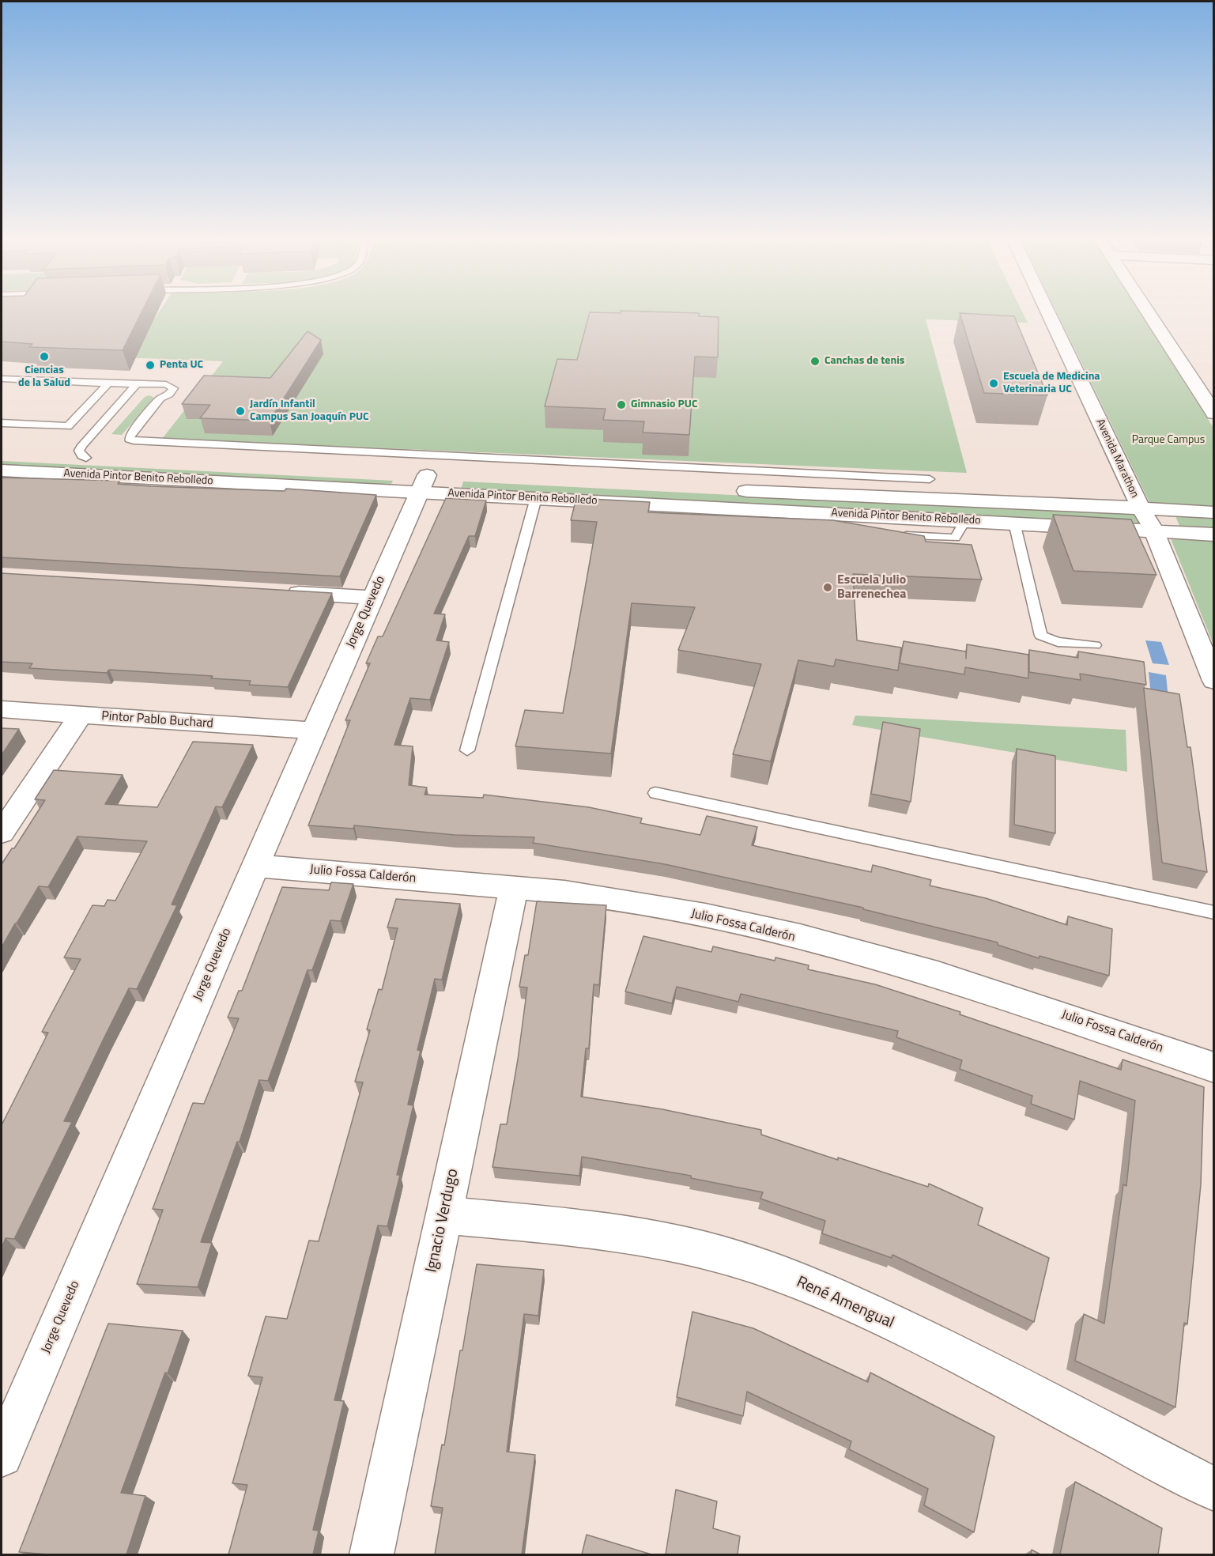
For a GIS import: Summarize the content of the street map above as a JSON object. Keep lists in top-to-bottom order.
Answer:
{
  "streets": {
    "street": [
      "Avenida Marathon",
      "Avenida Pintor Benito Rebolledo",
      "Jorge Quevedo",
      "Pintor Pablo Buchard",
      "Julio Fossa Calderón",
      "Ignacio Verdugo",
      "René Amengual"
    ]
  },
  "crossings": [
    ["Avenida Marathon", "Avenida Pintor Benito Rebolledo"],
    ["Avenida Pintor Benito Rebolledo", "Jorge Quevedo"],
    ["Jorge Quevedo", "Pintor Pablo Buchard"],
    ["Jorge Quevedo", "Julio Fossa Calderón"],
    ["Julio Fossa Calderón", "Ignacio Verdugo"],
    ["Ignacio Verdugo", "René Amengual"]
  ],
  "parks": ["Parque Campus"],
  "places": [
    "Ciencias de la Salud",
    "Canchas de tenis",
    "Penta UC",
    "Escuela de Medicina Veterinaria UC",
    "Gimnasio PUC",
    "Jardín Infantil Campus San Joaquín PUC",
    "Escuela Julio Barrenechea"
  ]
}
